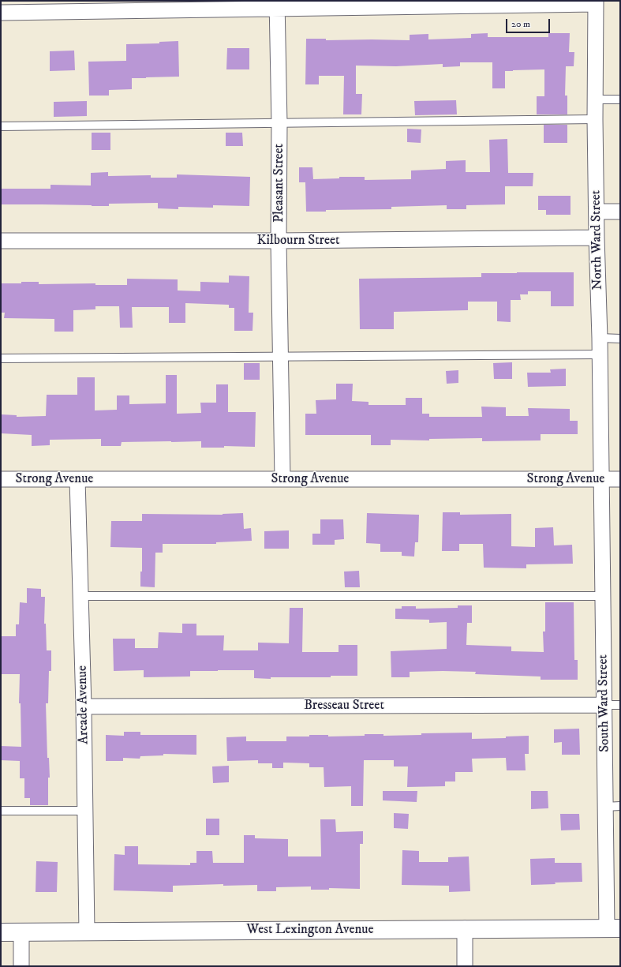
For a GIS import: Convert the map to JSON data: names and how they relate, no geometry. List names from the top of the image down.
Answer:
{
  "streets": {
    "main road": ["West Lexington Avenue"],
    "street": [
      "Pleasant Street",
      "North Ward Street",
      "Kilbourn Street",
      "Strong Avenue",
      "South Ward Street",
      "Arcade Avenue",
      "Bresseau Street"
    ]
  },
  "crossings": [
    ["Pleasant Street", "Kilbourn Street"],
    ["Pleasant Street", "Strong Avenue"],
    ["North Ward Street", "Kilbourn Street"],
    ["North Ward Street", "Strong Avenue"],
    ["North Ward Street", "South Ward Street"],
    ["Strong Avenue", "South Ward Street"],
    ["Strong Avenue", "Arcade Avenue"],
    ["South Ward Street", "Bresseau Street"],
    ["South Ward Street", "West Lexington Avenue"],
    ["Arcade Avenue", "Bresseau Street"],
    ["Arcade Avenue", "West Lexington Avenue"]
  ],
  "scale_bar": "20 m"
}
